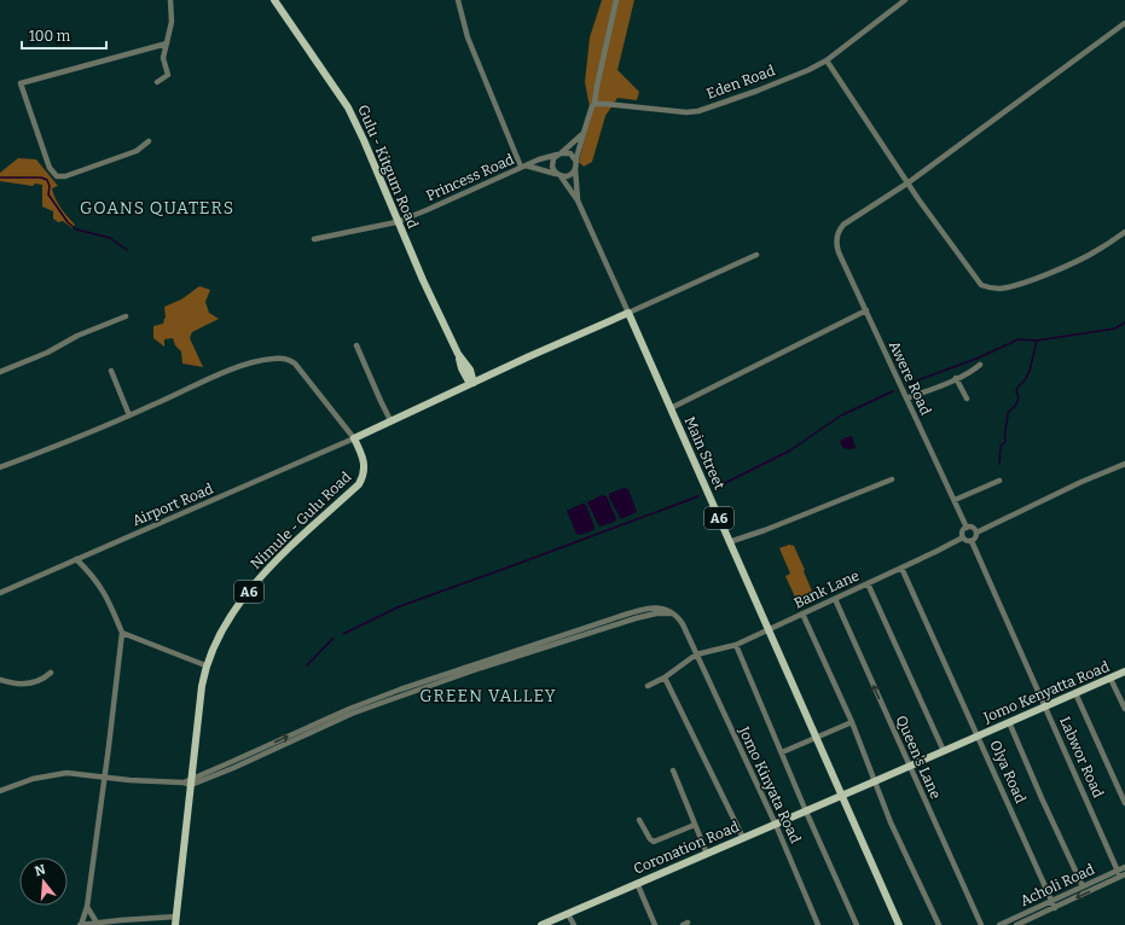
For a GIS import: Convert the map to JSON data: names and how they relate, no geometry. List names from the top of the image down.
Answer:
{
  "streets": {
    "main road": [
      "Gulu - Kitgum Road",
      "Main Street",
      "A6",
      "Nimule - Gulu Road",
      "Jomo Kenyatta Road",
      "Coronation Road"
    ],
    "street": [
      "Eden Road",
      "Princess Road",
      "Awere Road",
      "Airport Road",
      "Bank Lane",
      "Queen's Lane",
      "Labwor Road",
      "Olya Road",
      "Jomo Kinyata Road",
      "Acholi Road"
    ]
  },
  "crossings": [
    ["Gulu - Kitgum Road", "Princess Road"],
    ["Awere Road", "Bank Lane"],
    ["Awere Road", "Labwor Road"],
    ["Main Street", "A6"],
    ["Main Street", "Bank Lane"],
    ["Main Street", "Coronation Road"],
    ["Airport Road", "Nimule - Gulu Road"],
    ["A6", "Coronation Road"],
    ["Nimule - Gulu Road", "Jomo Kinyata Road"],
    ["Bank Lane", "Queen's Lane"],
    ["Bank Lane", "Labwor Road"],
    ["Bank Lane", "Olya Road"],
    ["Bank Lane", "Jomo Kinyata Road"],
    ["Jomo Kenyatta Road", "Queen's Lane"],
    ["Jomo Kenyatta Road", "Labwor Road"],
    ["Jomo Kenyatta Road", "Olya Road"],
    ["Jomo Kenyatta Road", "Coronation Road"],
    ["Queen's Lane", "Coronation Road"],
    ["Labwor Road", "Acholi Road"],
    ["Olya Road", "Acholi Road"],
    ["Jomo Kinyata Road", "Coronation Road"]
  ],
  "districts": ["GOANS QUATERS", "GREEN VALLEY"],
  "scale_bar": "100 m",
  "north": "top"
}
